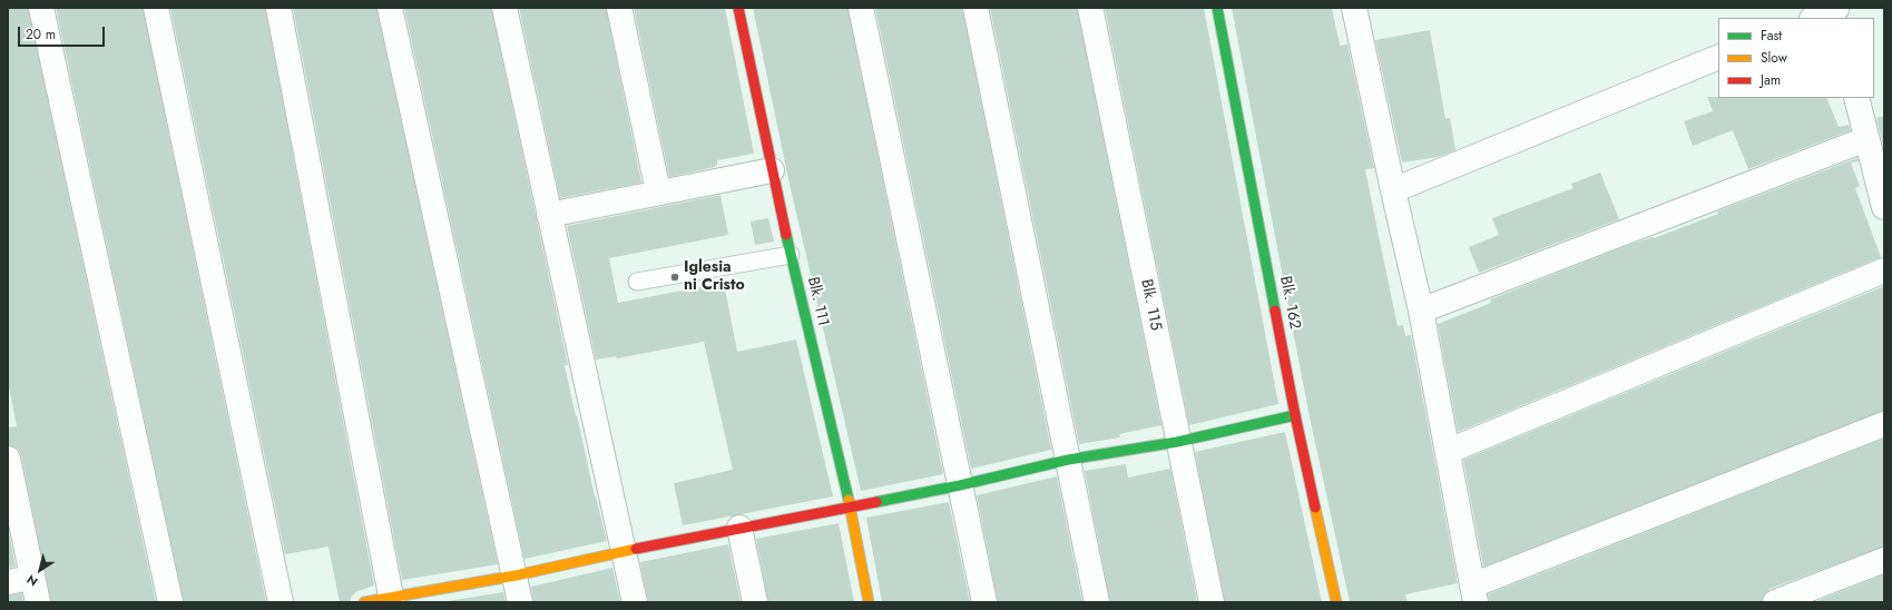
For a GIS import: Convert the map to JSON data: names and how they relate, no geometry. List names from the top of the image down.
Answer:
{
  "streets": {
    "street": ["Blk. 111", "Blk. 162", "Blk. 115"]
  },
  "places": ["Iglesia ni Cristo"],
  "legend": ["Fast", "Slow", "Jam"],
  "scale_bar": "20 m",
  "north": "bottom left"
}
